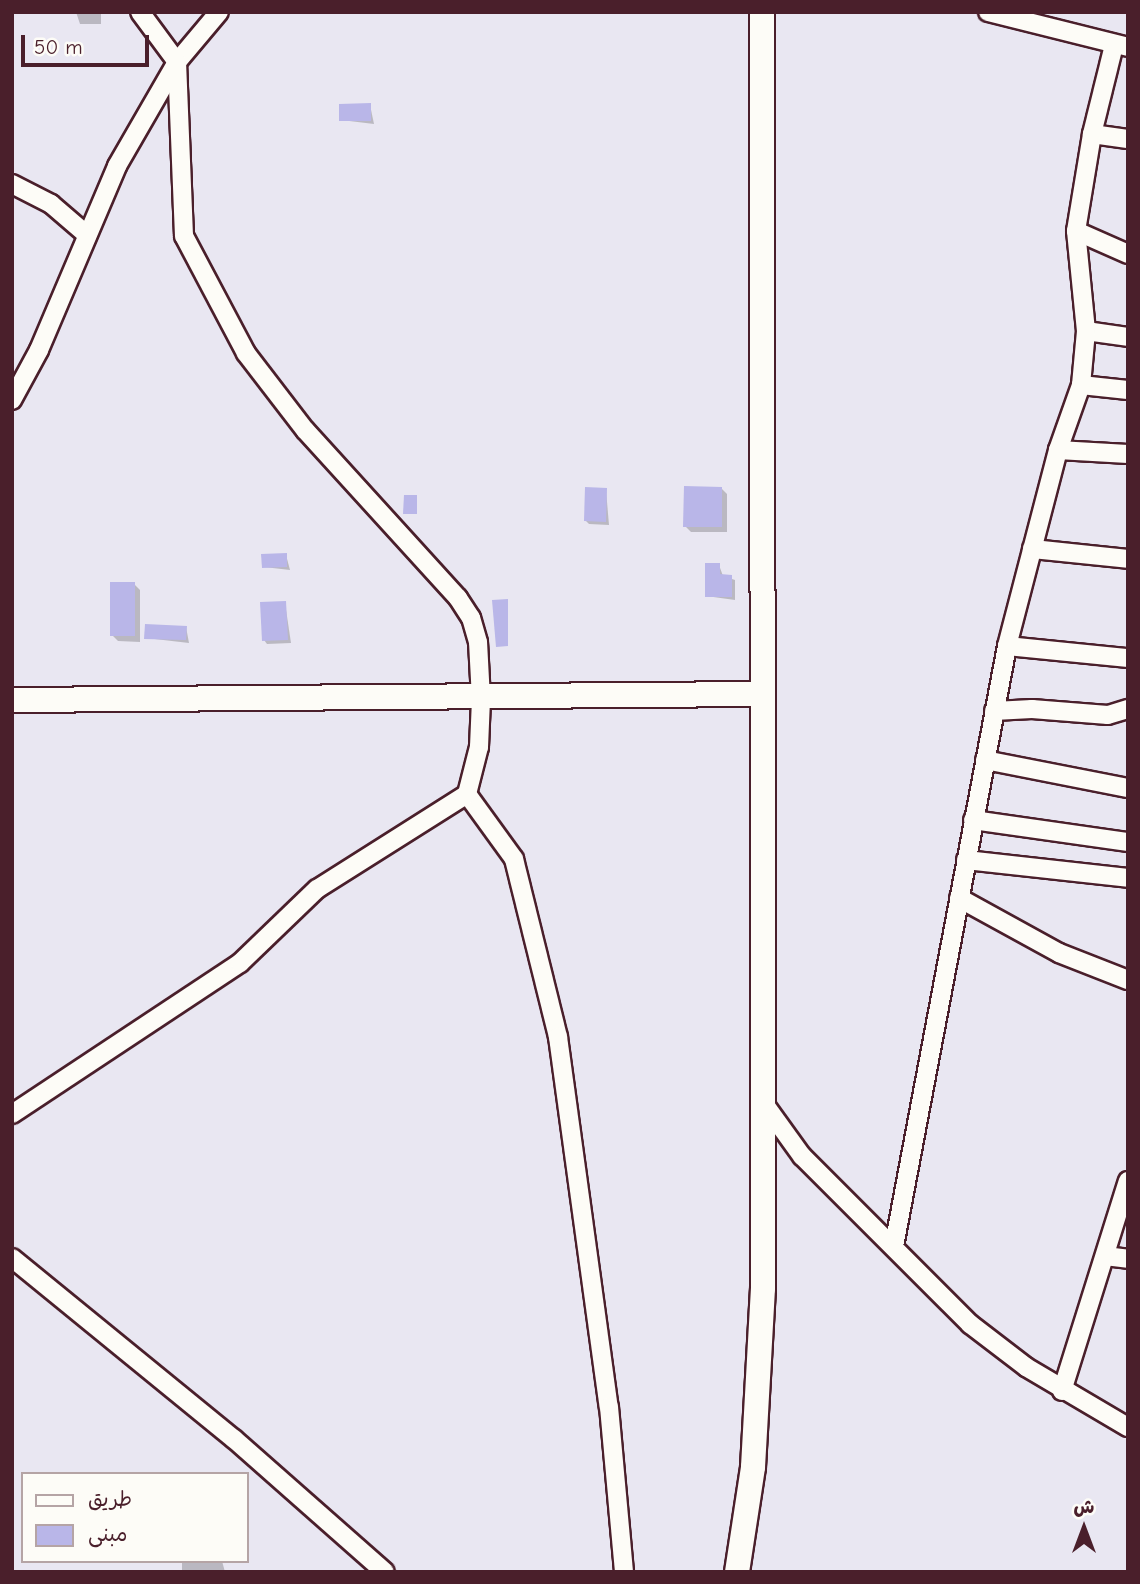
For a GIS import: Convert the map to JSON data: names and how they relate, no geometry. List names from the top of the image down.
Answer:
{
  "legend": ["طريق", "مبنى"],
  "scale_bar": "50 m",
  "north": "top"
}
